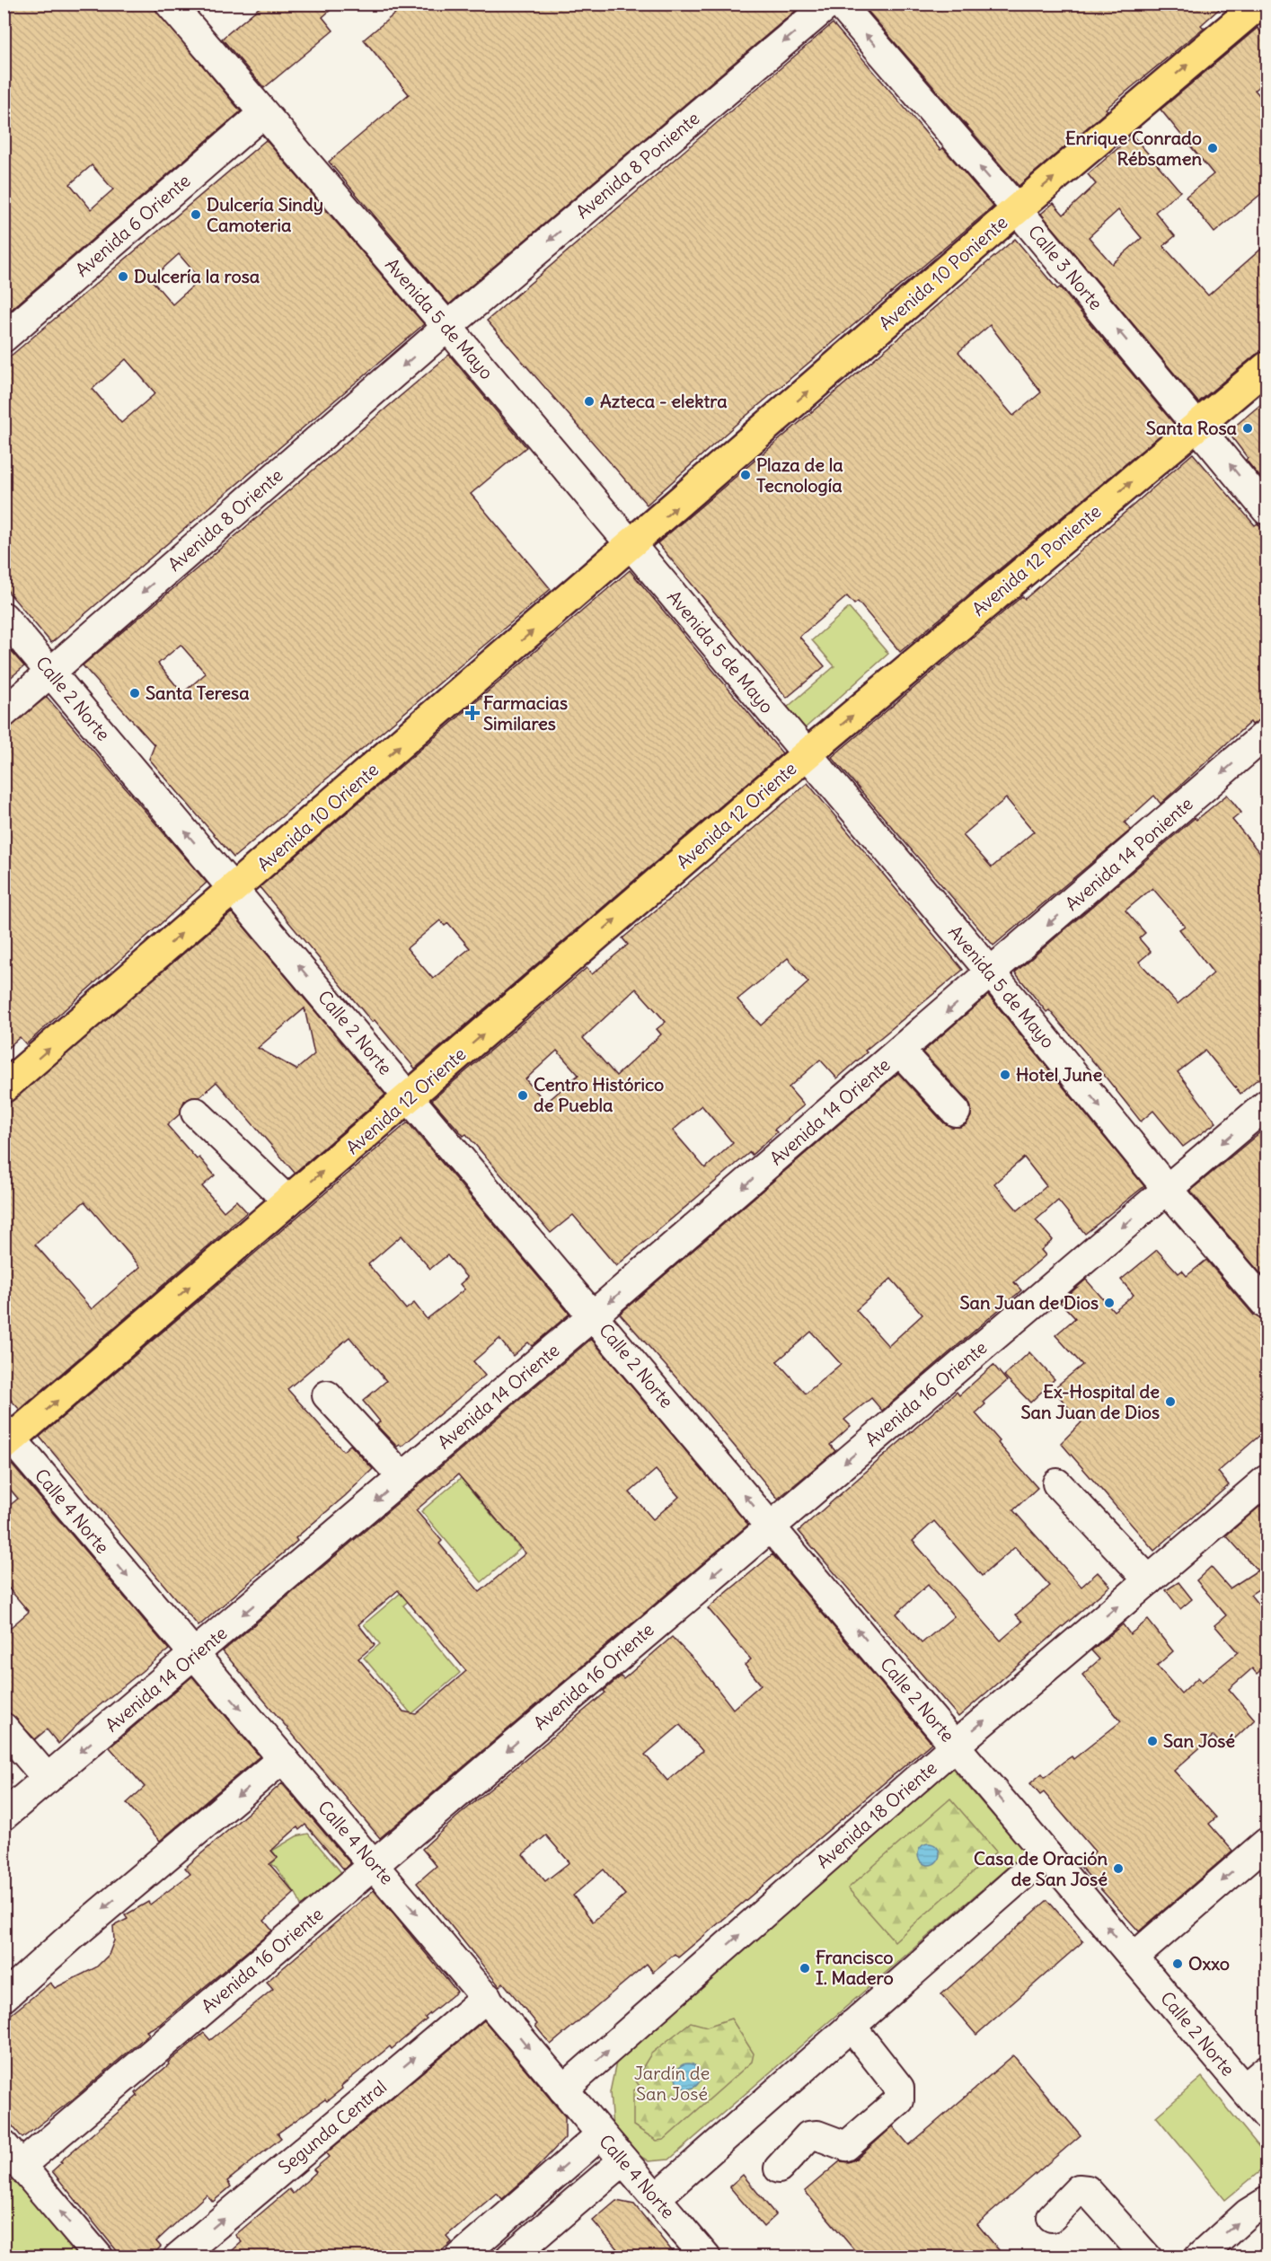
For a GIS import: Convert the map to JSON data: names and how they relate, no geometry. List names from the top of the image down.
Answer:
{
  "streets": {
    "main road": [
      "Avenida 10 Poniente",
      "Avenida 12 Poniente",
      "Avenida 12 Oriente",
      "Avenida 10 Oriente"
    ],
    "street": [
      "Avenida 8 Poniente",
      "Avenida 6 Oriente",
      "Calle 3 Norte",
      "Avenida 5 de Mayo",
      "Avenida 8 Oriente",
      "Calle 2 Norte",
      "Avenida 14 Poniente",
      "Avenida 14 Oriente",
      "Avenida 16 Oriente",
      "Calle 4 Norte",
      "Avenida 18 Oriente",
      "Segunda Central"
    ]
  },
  "crossings": [
    ["Avenida 8 Poniente", "Avenida 5 de Mayo"],
    ["Avenida 8 Poniente", "Avenida 8 Oriente"],
    ["Avenida 6 Oriente", "Avenida 5 de Mayo"],
    ["Calle 3 Norte", "Avenida 10 Poniente"],
    ["Calle 3 Norte", "Avenida 12 Poniente"],
    ["Avenida 10 Poniente", "Avenida 5 de Mayo"],
    ["Avenida 10 Poniente", "Avenida 10 Oriente"],
    ["Avenida 5 de Mayo", "Avenida 8 Oriente"],
    ["Avenida 5 de Mayo", "Avenida 12 Poniente"],
    ["Avenida 5 de Mayo", "Avenida 12 Oriente"],
    ["Avenida 5 de Mayo", "Avenida 10 Oriente"],
    ["Avenida 5 de Mayo", "Avenida 14 Poniente"],
    ["Avenida 5 de Mayo", "Avenida 14 Oriente"],
    ["Avenida 5 de Mayo", "Avenida 16 Oriente"],
    ["Avenida 8 Oriente", "Calle 2 Norte"],
    ["Avenida 12 Poniente", "Avenida 12 Oriente"],
    ["Calle 2 Norte", "Avenida 12 Oriente"],
    ["Calle 2 Norte", "Avenida 10 Oriente"],
    ["Calle 2 Norte", "Avenida 14 Oriente"],
    ["Calle 2 Norte", "Avenida 16 Oriente"],
    ["Calle 2 Norte", "Avenida 18 Oriente"],
    ["Avenida 12 Oriente", "Calle 4 Norte"],
    ["Avenida 14 Poniente", "Avenida 14 Oriente"],
    ["Avenida 14 Oriente", "Calle 4 Norte"],
    ["Avenida 16 Oriente", "Calle 4 Norte"],
    ["Calle 4 Norte", "Avenida 18 Oriente"],
    ["Calle 4 Norte", "Segunda Central"]
  ],
  "one_way": [
    "Avenida 8 Poniente",
    "Calle 3 Norte",
    "Avenida 10 Poniente",
    "Avenida 8 Oriente",
    "Avenida 12 Poniente",
    "Calle 2 Norte",
    "Avenida 12 Oriente",
    "Avenida 10 Oriente",
    "Avenida 14 Poniente",
    "Avenida 14 Oriente",
    "Avenida 16 Oriente",
    "Calle 4 Norte"
  ],
  "parks": ["Jardín de San José"],
  "places": {
    "other": [
      "Enrique Conrado Rébsamen",
      "Dulcería Sindy Camoteria",
      "Dulcería la rosa",
      "Azteca - elektra",
      "Santa Rosa",
      "Plaza de la Tecnología",
      "Santa Teresa",
      "Hotel June",
      "Centro Histórico de Puebla",
      "San Juan de Dios",
      "Ex-Hospital de San Juan de Dios",
      "San José",
      "Casa de Oración de San José",
      "Oxxo",
      "Francisco I. Madero"
    ],
    "health": ["Farmacias Similares"]
  }
}
